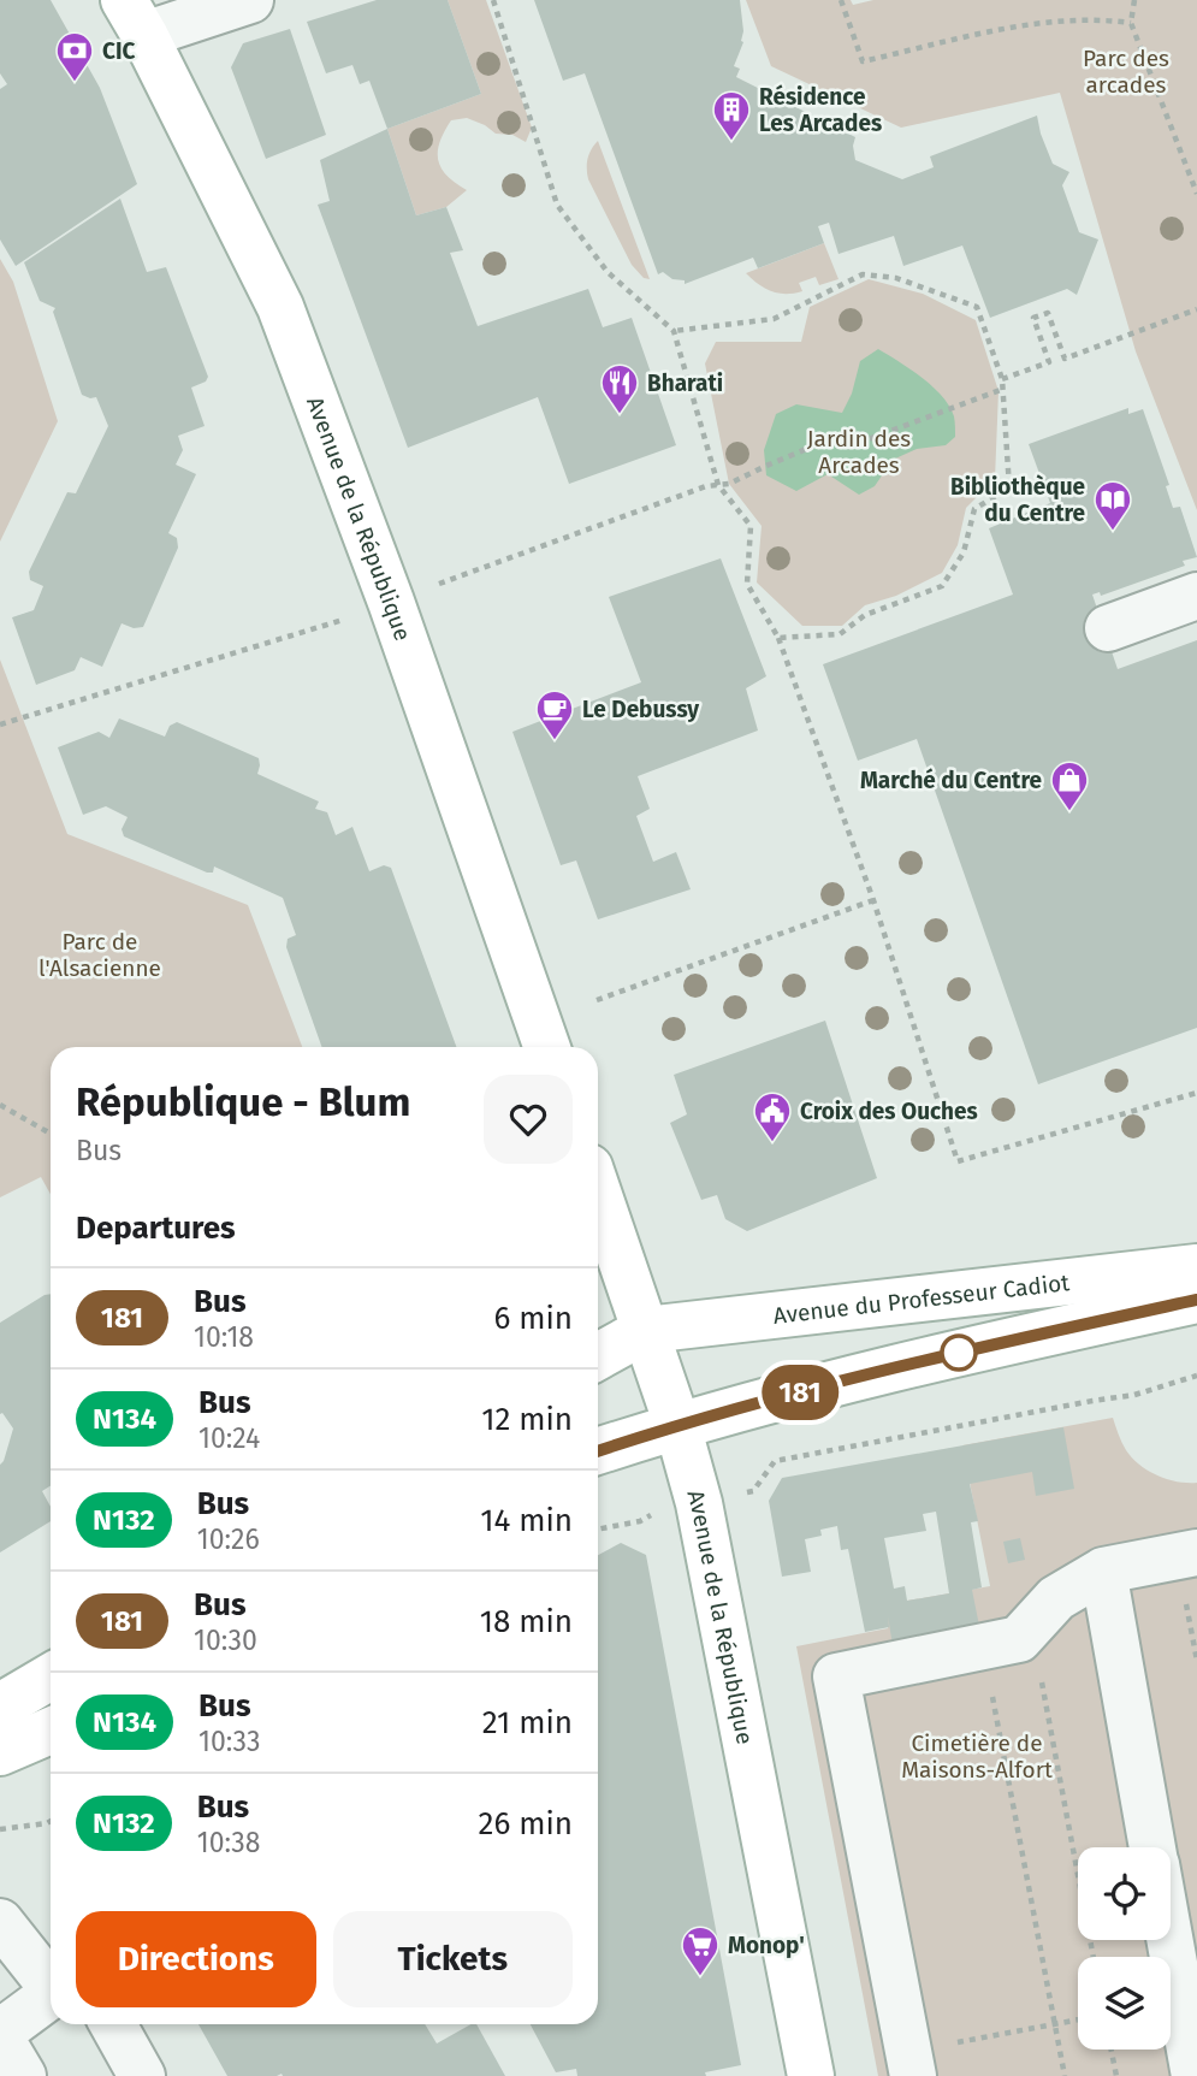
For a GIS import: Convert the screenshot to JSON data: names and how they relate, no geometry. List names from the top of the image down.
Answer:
{
  "streets": {
    "main road": ["Avenue de la République", "Avenue du Professeur Cadiot"]
  },
  "crossings": [
    ["Avenue de la République", "Avenue du Professeur Cadiot"]
  ],
  "parks": [
    "Parc des arcades",
    "Jardin des Arcades",
    "Parc de l'Alsacienne",
    "Cimetière de Maisons-Alfort"
  ],
  "places": {
    "bank": ["CIC"],
    "building": ["Résidence Les Arcades"],
    "restaurant": ["Bharati"],
    "library": ["Bibliothèque du Centre"],
    "cafe": ["Le Debussy"],
    "shop": ["Marché du Centre"],
    "public building": ["Croix des Ouches"],
    "supermarket": ["Monop'"]
  },
  "lines": ["bus line 181"],
  "page": {
    "on_map": "181",
    "heading": [
      ["République - Blum", "Bus"],
      "Departures"
    ],
    "list": [
      {
        "mark": "181",
        "name": "Bus",
        "note": "10:18",
        "value": "6 min"
      },
      {
        "mark": "N134",
        "name": "Bus",
        "note": "10:24",
        "value": "12 min"
      },
      {
        "mark": "N132",
        "name": "Bus",
        "note": "10:26",
        "value": "14 min"
      },
      {
        "mark": "181",
        "name": "Bus",
        "note": "10:30",
        "value": "18 min"
      },
      {
        "mark": "N134",
        "name": "Bus",
        "note": "10:33",
        "value": "21 min"
      },
      {
        "mark": "N132",
        "name": "Bus",
        "note": "10:38",
        "value": "26 min"
      }
    ],
    "buttons": ["Directions", "Tickets"]
  }
}
